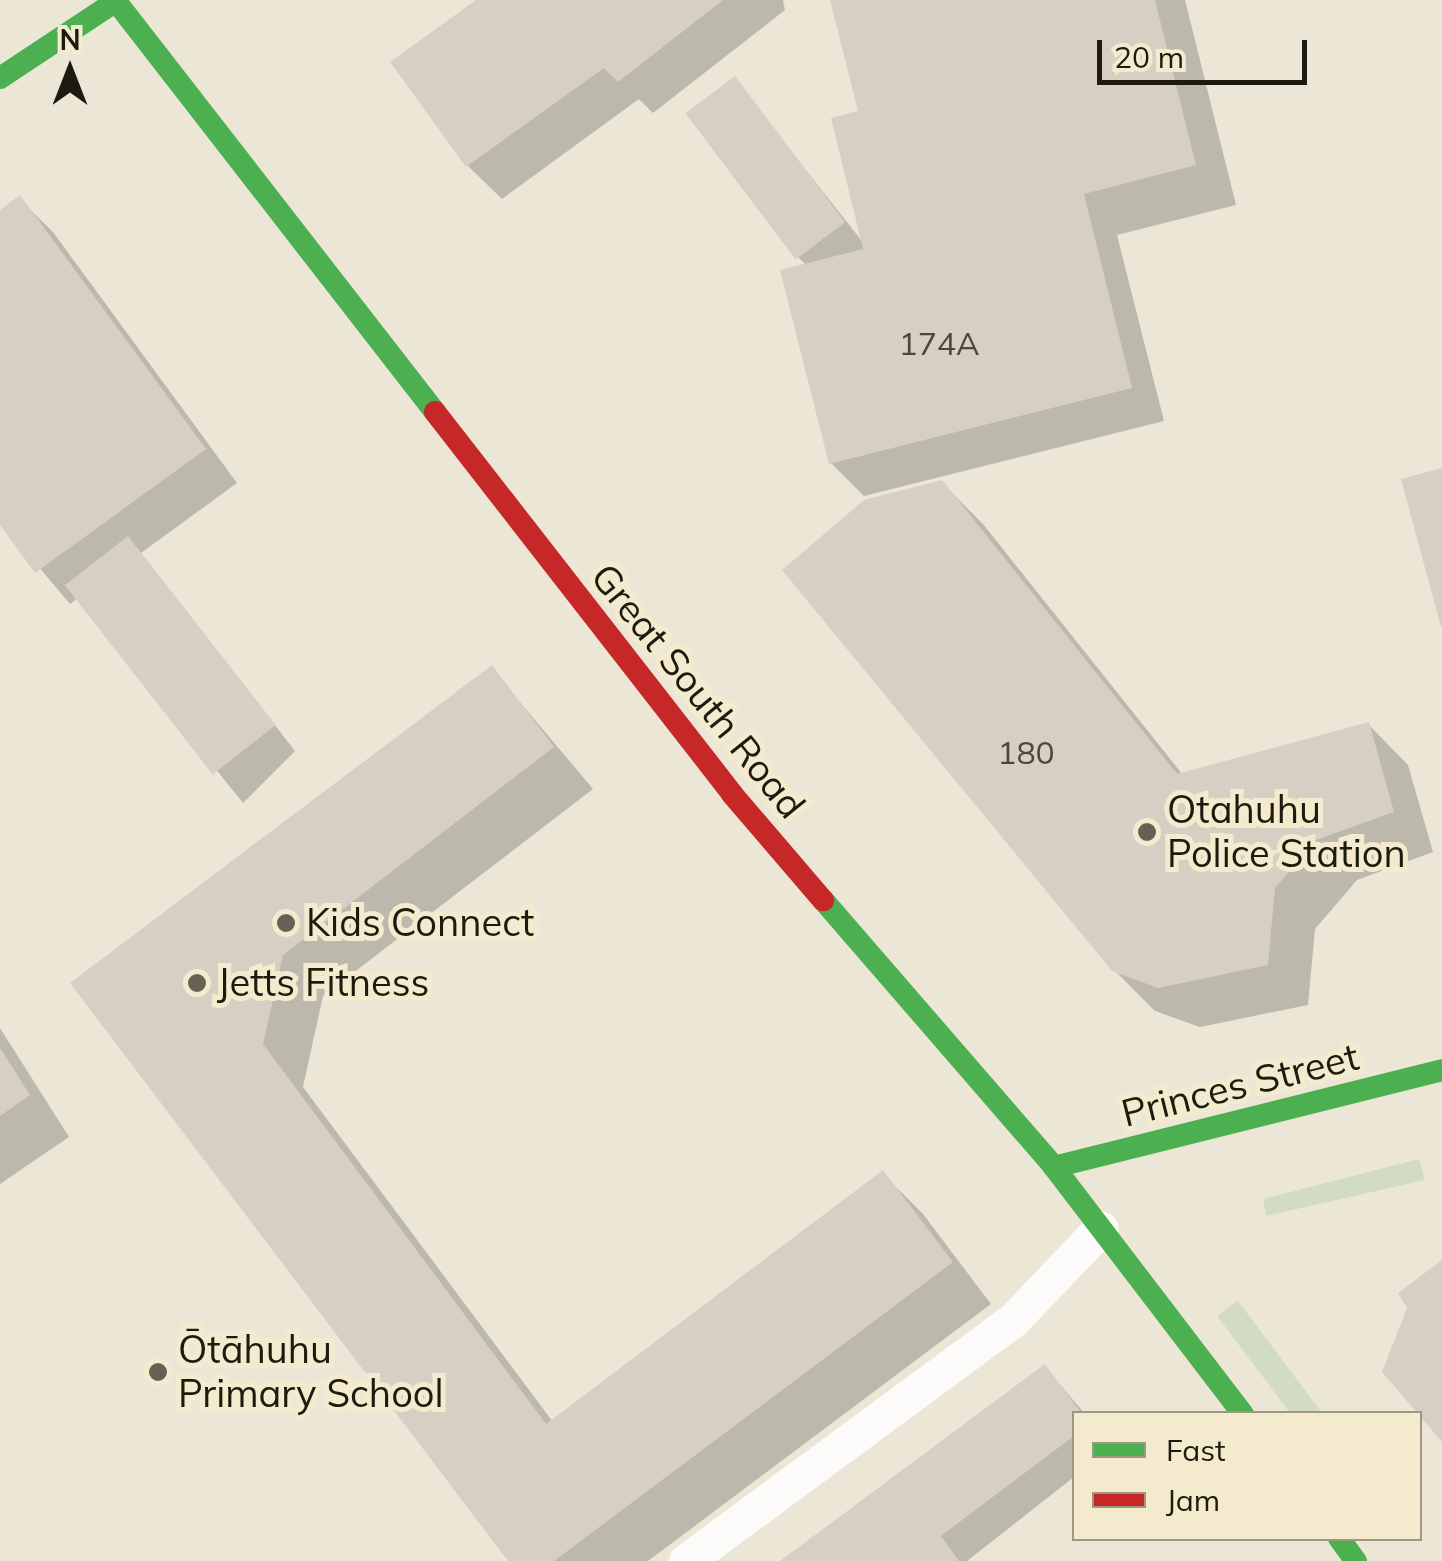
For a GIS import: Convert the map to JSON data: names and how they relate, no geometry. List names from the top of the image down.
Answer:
{
  "streets": {
    "main road": ["Great South Road", "Princes Street"]
  },
  "crossings": [
    ["Great South Road", "Princes Street"]
  ],
  "places": [
    "Otahuhu Police Station",
    "Kids Connect",
    "Jetts Fitness",
    "Ōtāhuhu Primary School"
  ],
  "house_numbers": ["174A", "180"],
  "legend": ["Fast", "Jam"],
  "scale_bar": "20 m",
  "north": "top"
}
